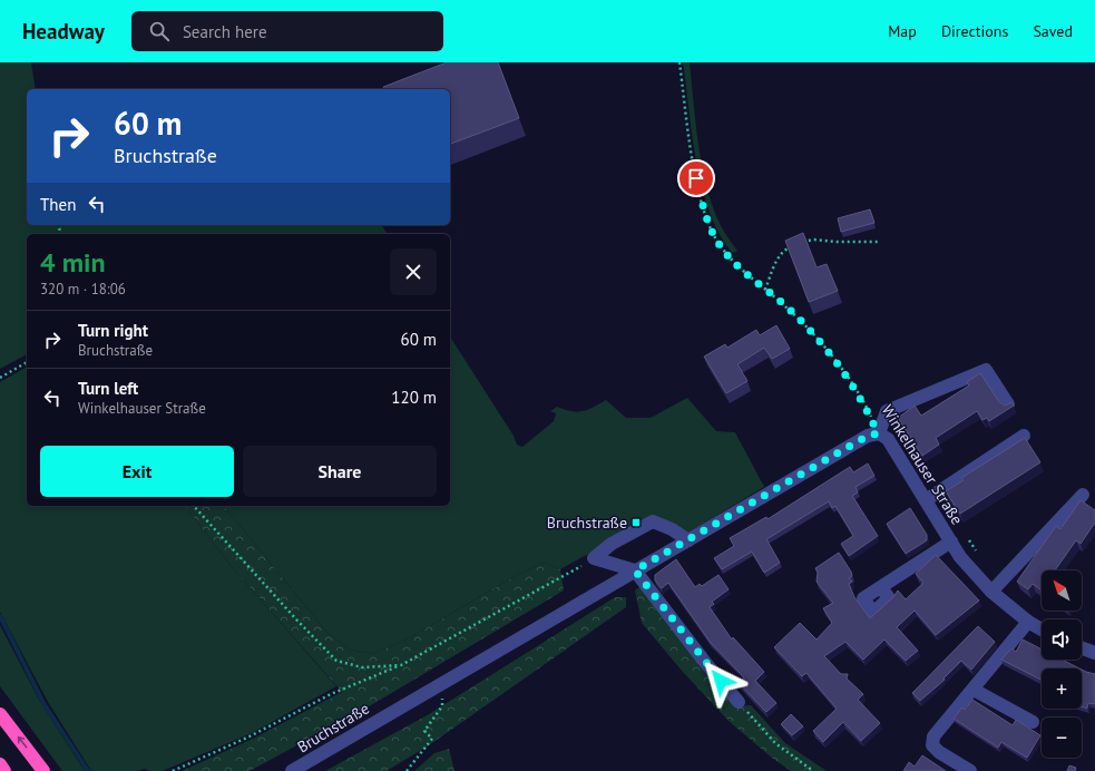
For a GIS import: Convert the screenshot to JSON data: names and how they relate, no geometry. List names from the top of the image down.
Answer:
{
  "streets": {
    "street": ["Winkelhauser Straße", "Bruchstraße"]
  },
  "crossings": [
    ["Winkelhauser Straße", "Bruchstraße"]
  ],
  "places": {
    "transit": ["Bruchstraße"]
  },
  "north": "top left",
  "page": {
    "header": "Headway",
    "search": "Search here",
    "nav": ["Map", "Directions", "Saved"],
    "turn": ["60 m", "Bruchstraße"],
    "then": "Then",
    "heading": ["4 min", "320 m · 18:06"],
    "list": [
      {
        "name": "Turn right",
        "note": "Bruchstraße",
        "value": "60 m"
      },
      {
        "name": "Turn left",
        "note": "Winkelhauser Straße",
        "value": "120 m"
      }
    ],
    "buttons": ["Exit", "Share"],
    "map_buttons": ["+", "−"]
  }
}
